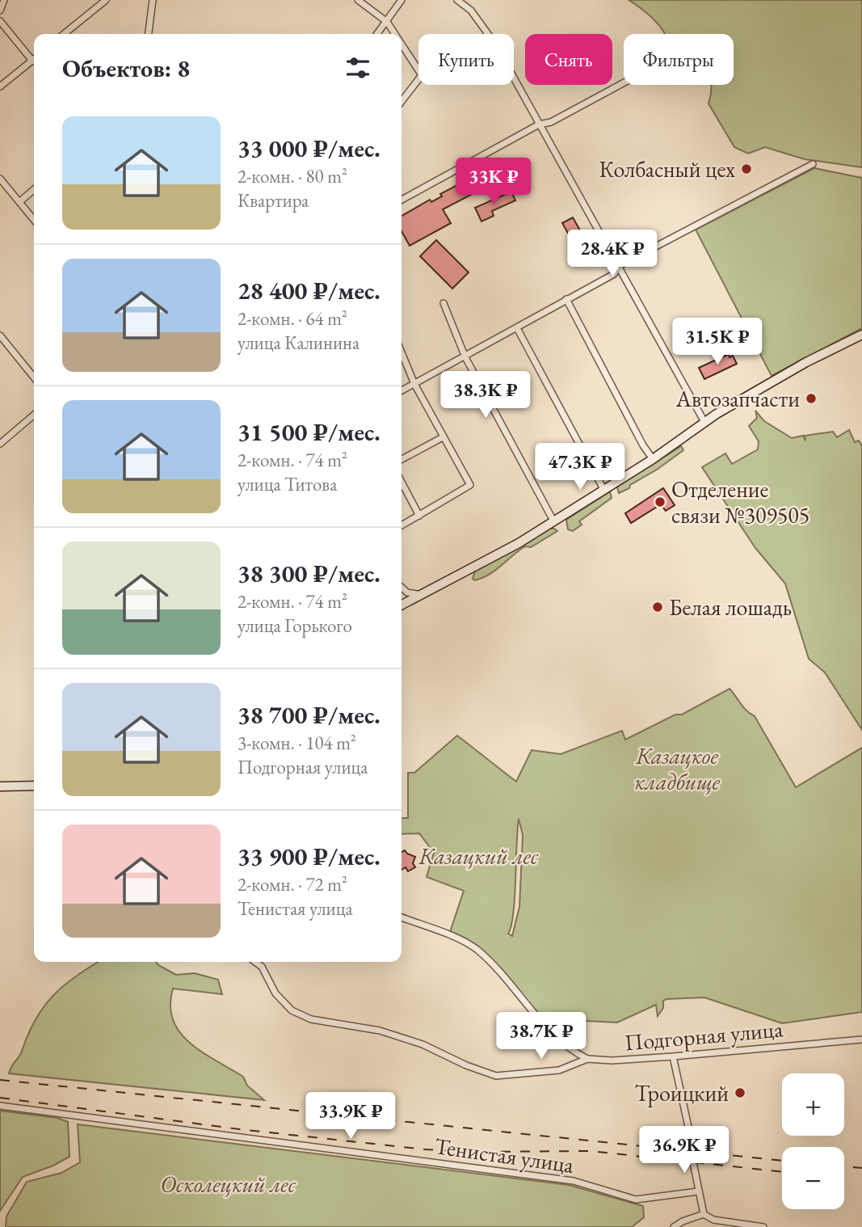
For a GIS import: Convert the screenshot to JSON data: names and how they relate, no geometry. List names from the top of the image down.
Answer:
{
  "streets": {
    "street": ["Подгорная улица", "Тенистая улица"]
  },
  "parks": ["Казацкое кладбище", "Казацкий лес", "Осколецкий лес"],
  "places": [
    "Колбасный цех",
    "Автозапчасти",
    "Отделение связи №309505",
    "Белая лошадь",
    "Троицкий"
  ],
  "page": {
    "chip": ["Купить", "Снять", "Фильтры"],
    "heading": "Объектов: 8",
    "list": [
      {
        "name": "33 000 ₽/мес.",
        "note": "2-комн. · 80 m² · Квартира"
      },
      {
        "name": "28 400 ₽/мес.",
        "note": "2-комн. · 64 m² · улица Калинина"
      },
      {
        "name": "31 500 ₽/мес.",
        "note": "2-комн. · 74 m² · улица Титова"
      },
      {
        "name": "38 300 ₽/мес.",
        "note": "2-комн. · 74 m² · улица Горького"
      },
      {
        "name": "38 700 ₽/мес.",
        "note": "3-комн. · 104 m² · Подгорная улица"
      },
      {
        "name": "33 900 ₽/мес.",
        "note": "2-комн. · 72 m² · Тенистая улица"
      }
    ],
    "price": [
      "33K ₽",
      "28.4K ₽",
      "31.5K ₽",
      "38.3K ₽",
      "47.3K ₽",
      "38.7K ₽",
      "33.9K ₽",
      "36.9K ₽"
    ],
    "map_buttons": ["+", "−"]
  }
}
